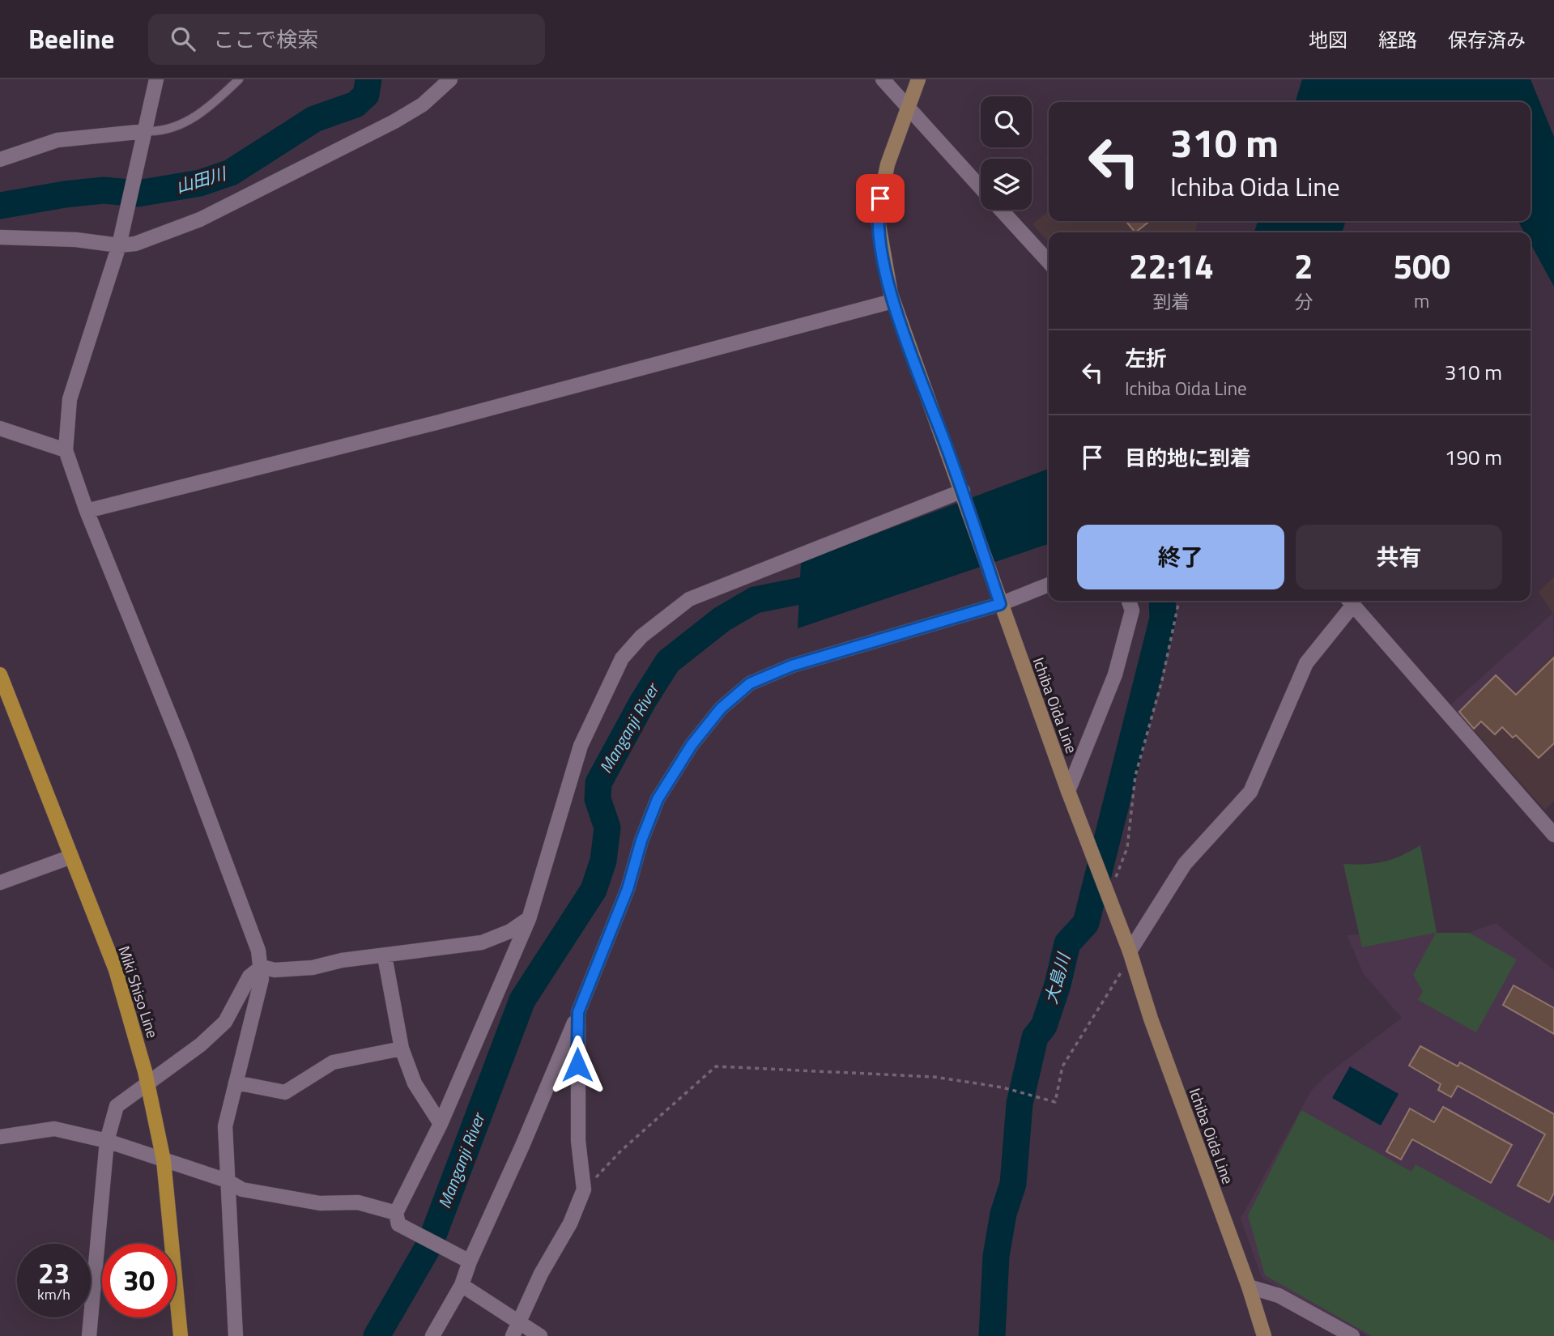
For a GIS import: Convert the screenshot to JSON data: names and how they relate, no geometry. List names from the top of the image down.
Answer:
{
  "streets": {
    "main road": ["Ichiba Oida Line", "Miki Shiso Line"]
  },
  "water": ["山田川", "Manganji River", "大島川"],
  "page": {
    "header": "Beeline",
    "search": "ここで検索",
    "nav": ["地図", "経路", "保存済み"],
    "turn": ["310 m", "Ichiba Oida Line"],
    "eta": [
      "22:14",
      "到着",
      "2",
      "分",
      "500",
      "m"
    ],
    "list": [
      {
        "name": "左折",
        "note": "Ichiba Oida Line",
        "value": "310 m"
      },
      {
        "name": "目的地に到着",
        "value": "190 m"
      }
    ],
    "buttons": ["終了", "共有"],
    "speed": "23 km/h",
    "limit": "30"
  }
}
